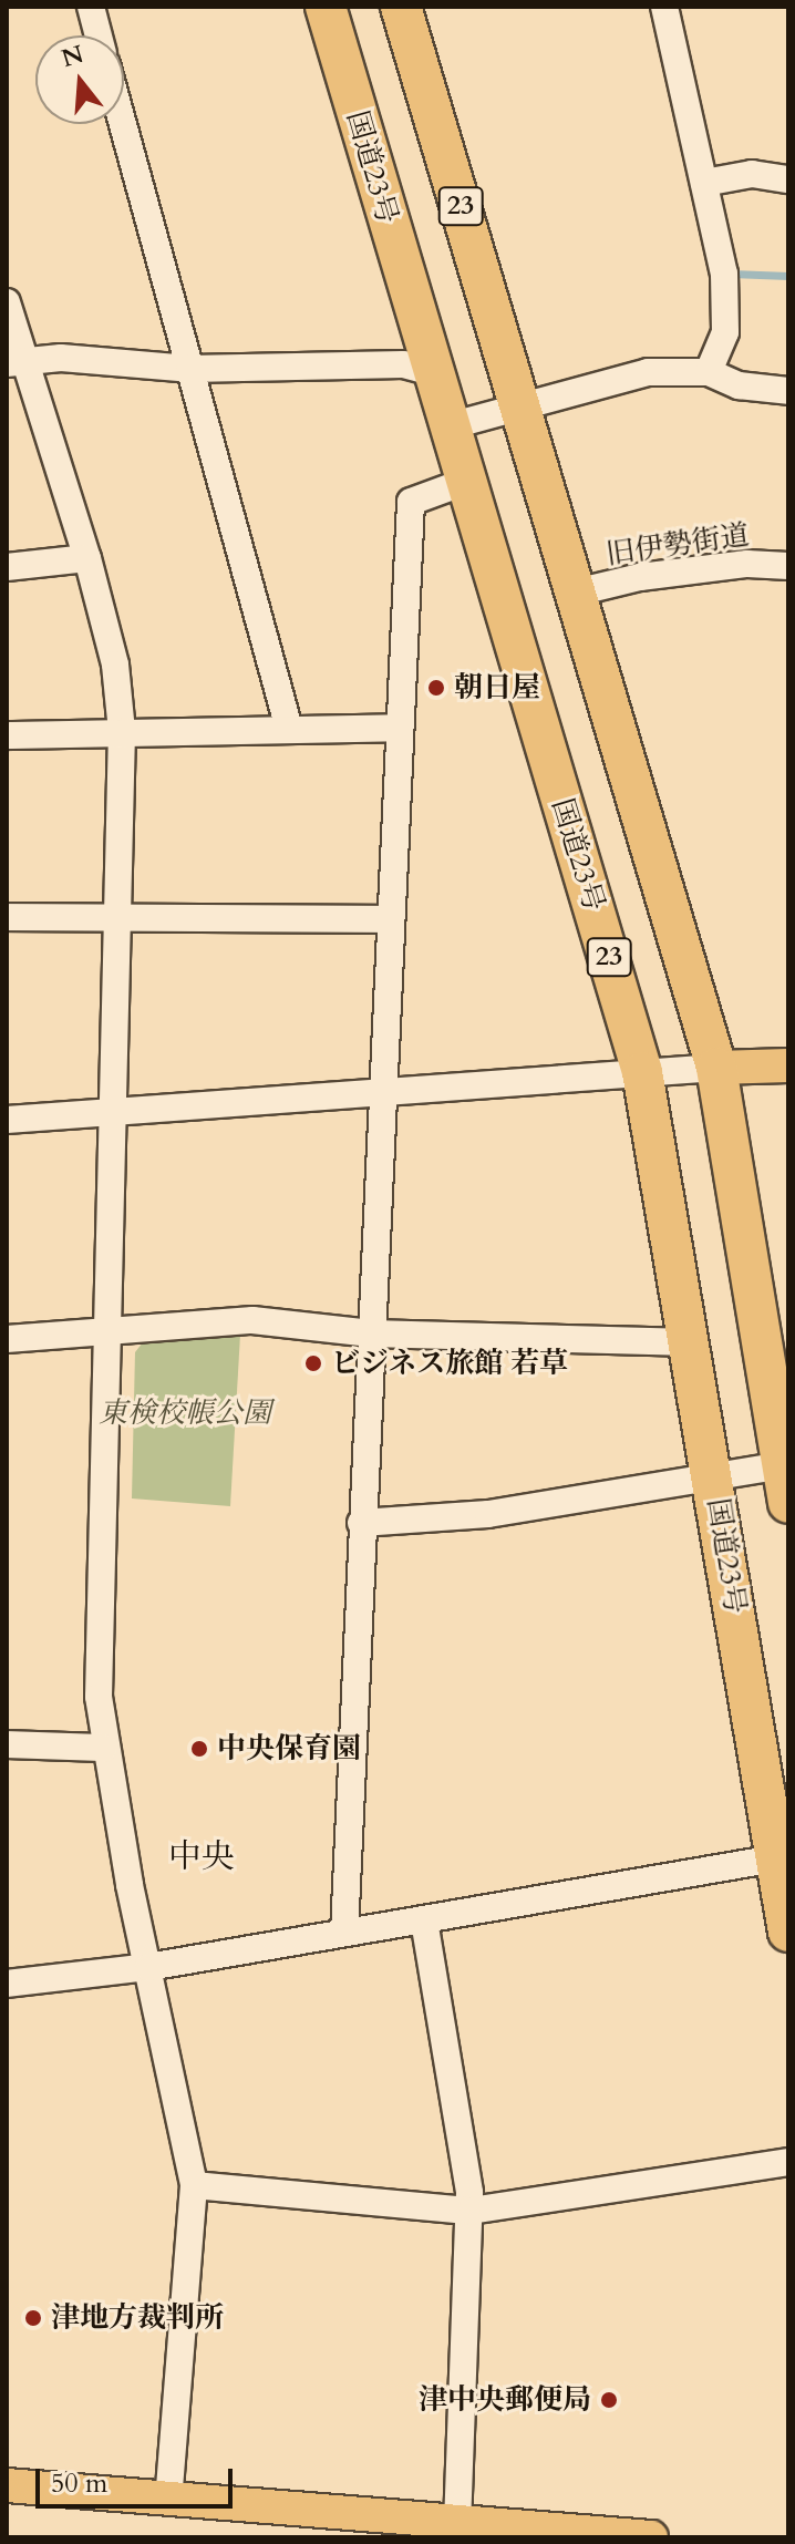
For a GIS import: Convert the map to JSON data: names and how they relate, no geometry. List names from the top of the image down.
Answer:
{
  "streets": {
    "highway": ["国道23号", "23"],
    "street": ["旧伊勢街道"]
  },
  "crossings": [
    ["23", "旧伊勢街道"]
  ],
  "districts": ["中央"],
  "parks": ["東検校帳公園"],
  "places": [
    "朝日屋",
    "ビジネス旅館 若草",
    "中央保育園",
    "津地方裁判所",
    "津中央郵便局"
  ],
  "scale_bar": "50 m",
  "north": "top"
}
